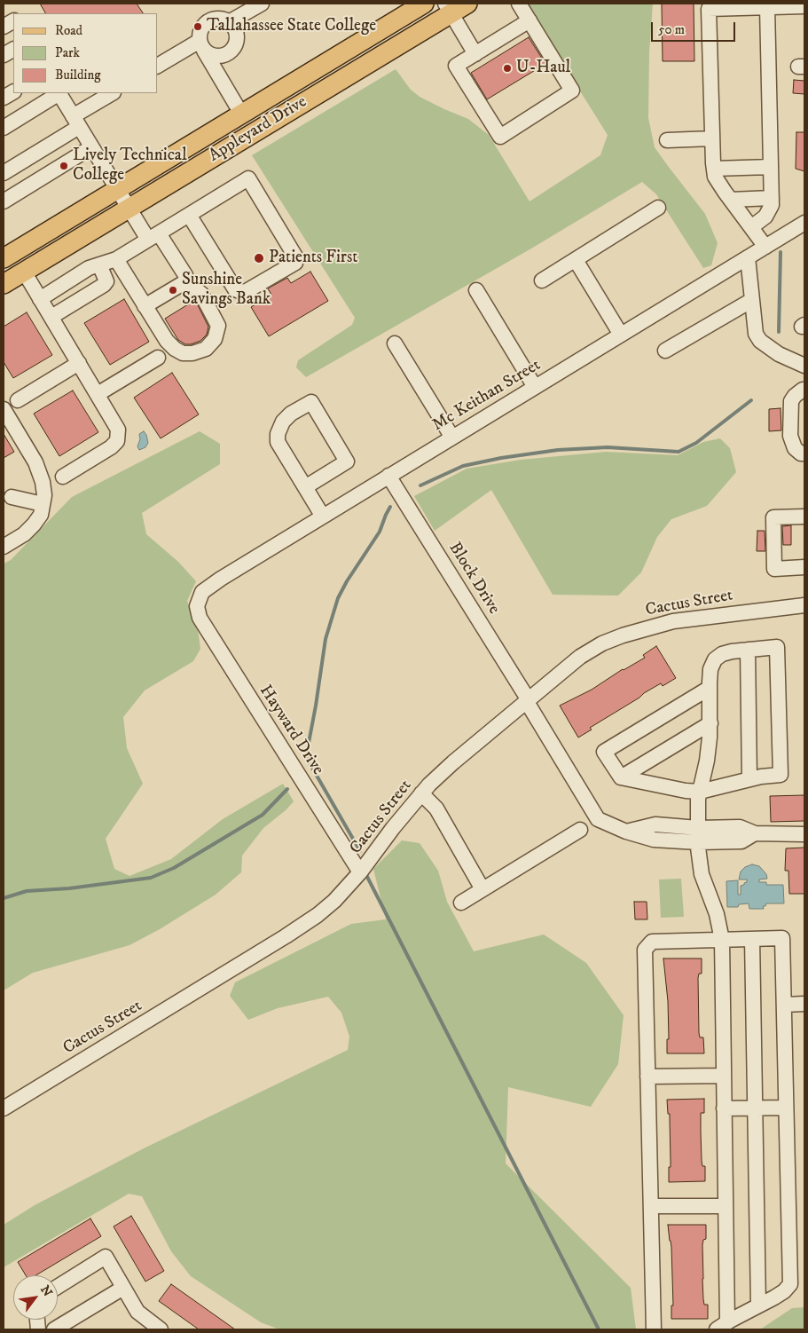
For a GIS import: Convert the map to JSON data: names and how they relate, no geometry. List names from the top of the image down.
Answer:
{
  "streets": {
    "main road": ["Appleyard Drive"],
    "street": [
      "Mc Keithan Street",
      "Block Drive",
      "Cactus Street",
      "Hayward Drive"
    ]
  },
  "crossings": [
    ["Mc Keithan Street", "Block Drive"],
    ["Mc Keithan Street", "Hayward Drive"],
    ["Block Drive", "Cactus Street"],
    ["Cactus Street", "Hayward Drive"]
  ],
  "places": [
    "Tallahassee State College",
    "U-Haul",
    "Lively Technical College",
    "Patients First",
    "Sunshine Savings Bank"
  ],
  "legend": ["Road", "Park", "Building"],
  "scale_bar": "50 m",
  "north": "top right"
}
